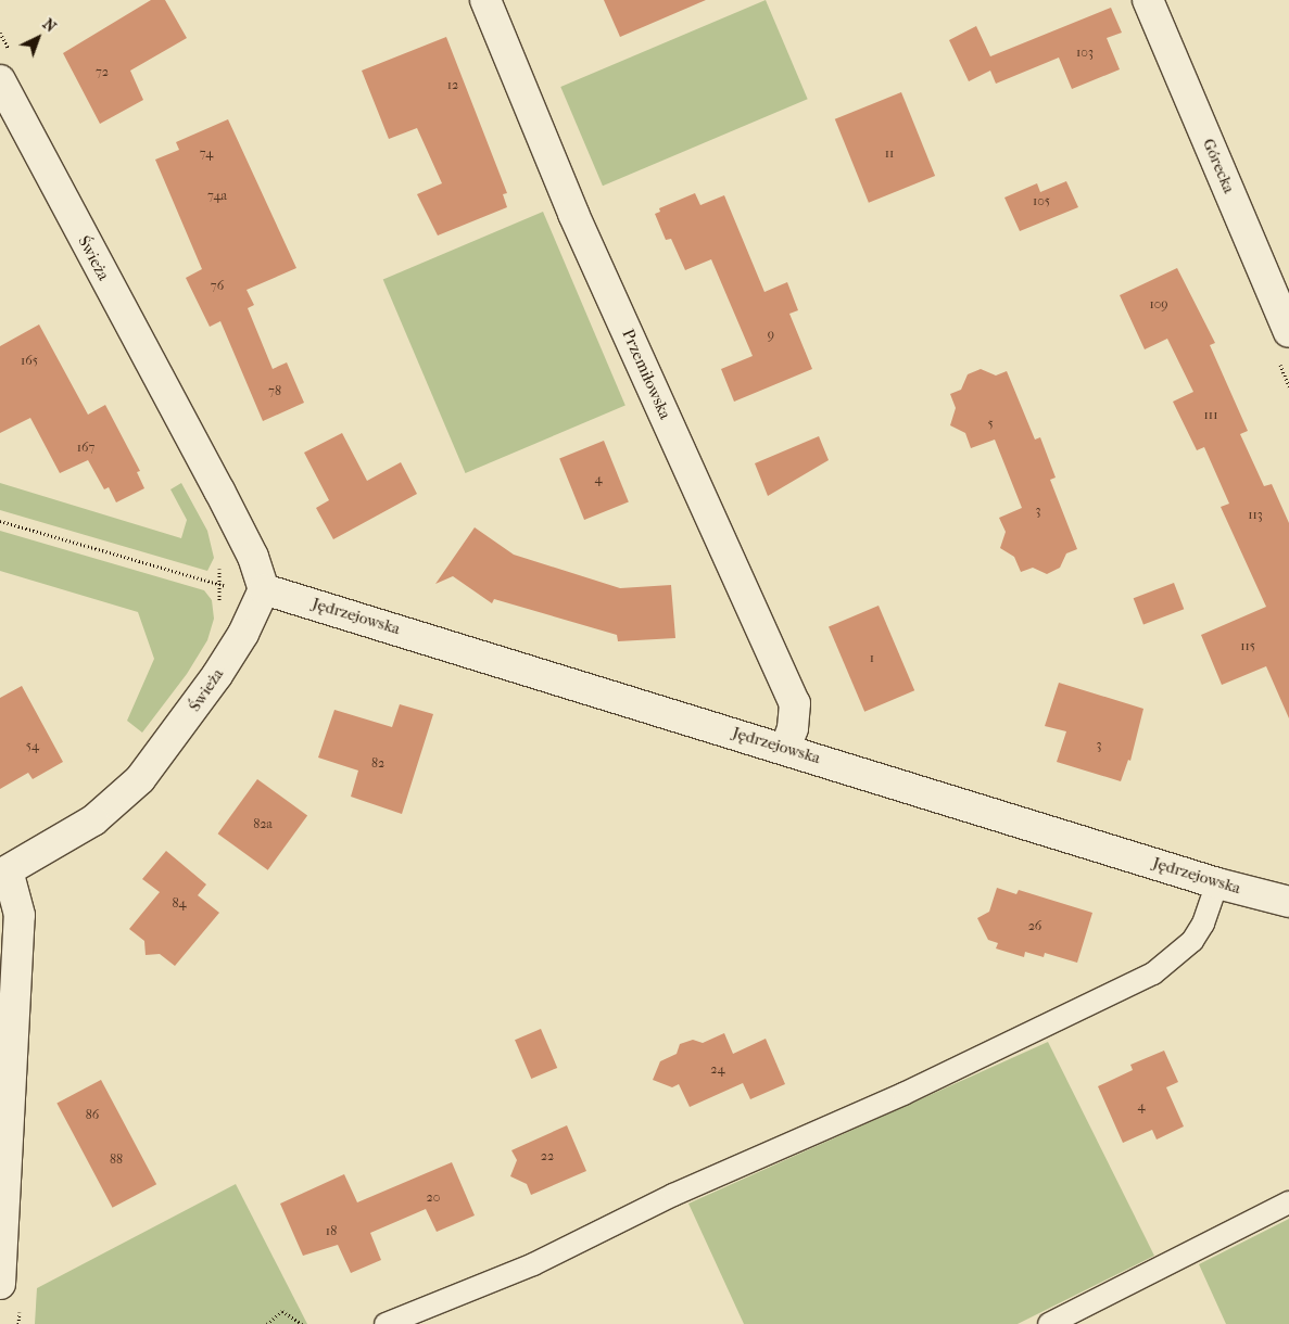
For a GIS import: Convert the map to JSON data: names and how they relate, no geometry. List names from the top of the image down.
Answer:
{
  "streets": {
    "street": [
      "Górecka",
      "Świeża",
      "Przemiłowska",
      "Jędrzejowska"
    ]
  },
  "crossings": [
    ["Świeża", "Jędrzejowska"],
    ["Przemiłowska", "Jędrzejowska"]
  ],
  "house_numbers": [
    "103",
    "72",
    "12",
    "74",
    "11",
    "74a",
    "105",
    "76",
    "109",
    "9",
    "165",
    "78",
    "111",
    "5",
    "167",
    "4",
    "3",
    "113",
    "115",
    "1",
    "3",
    "54",
    "82",
    "82a",
    "84",
    "26",
    "24",
    "4",
    "86",
    "22",
    "88",
    "20",
    "18"
  ],
  "north": "top right"
}
